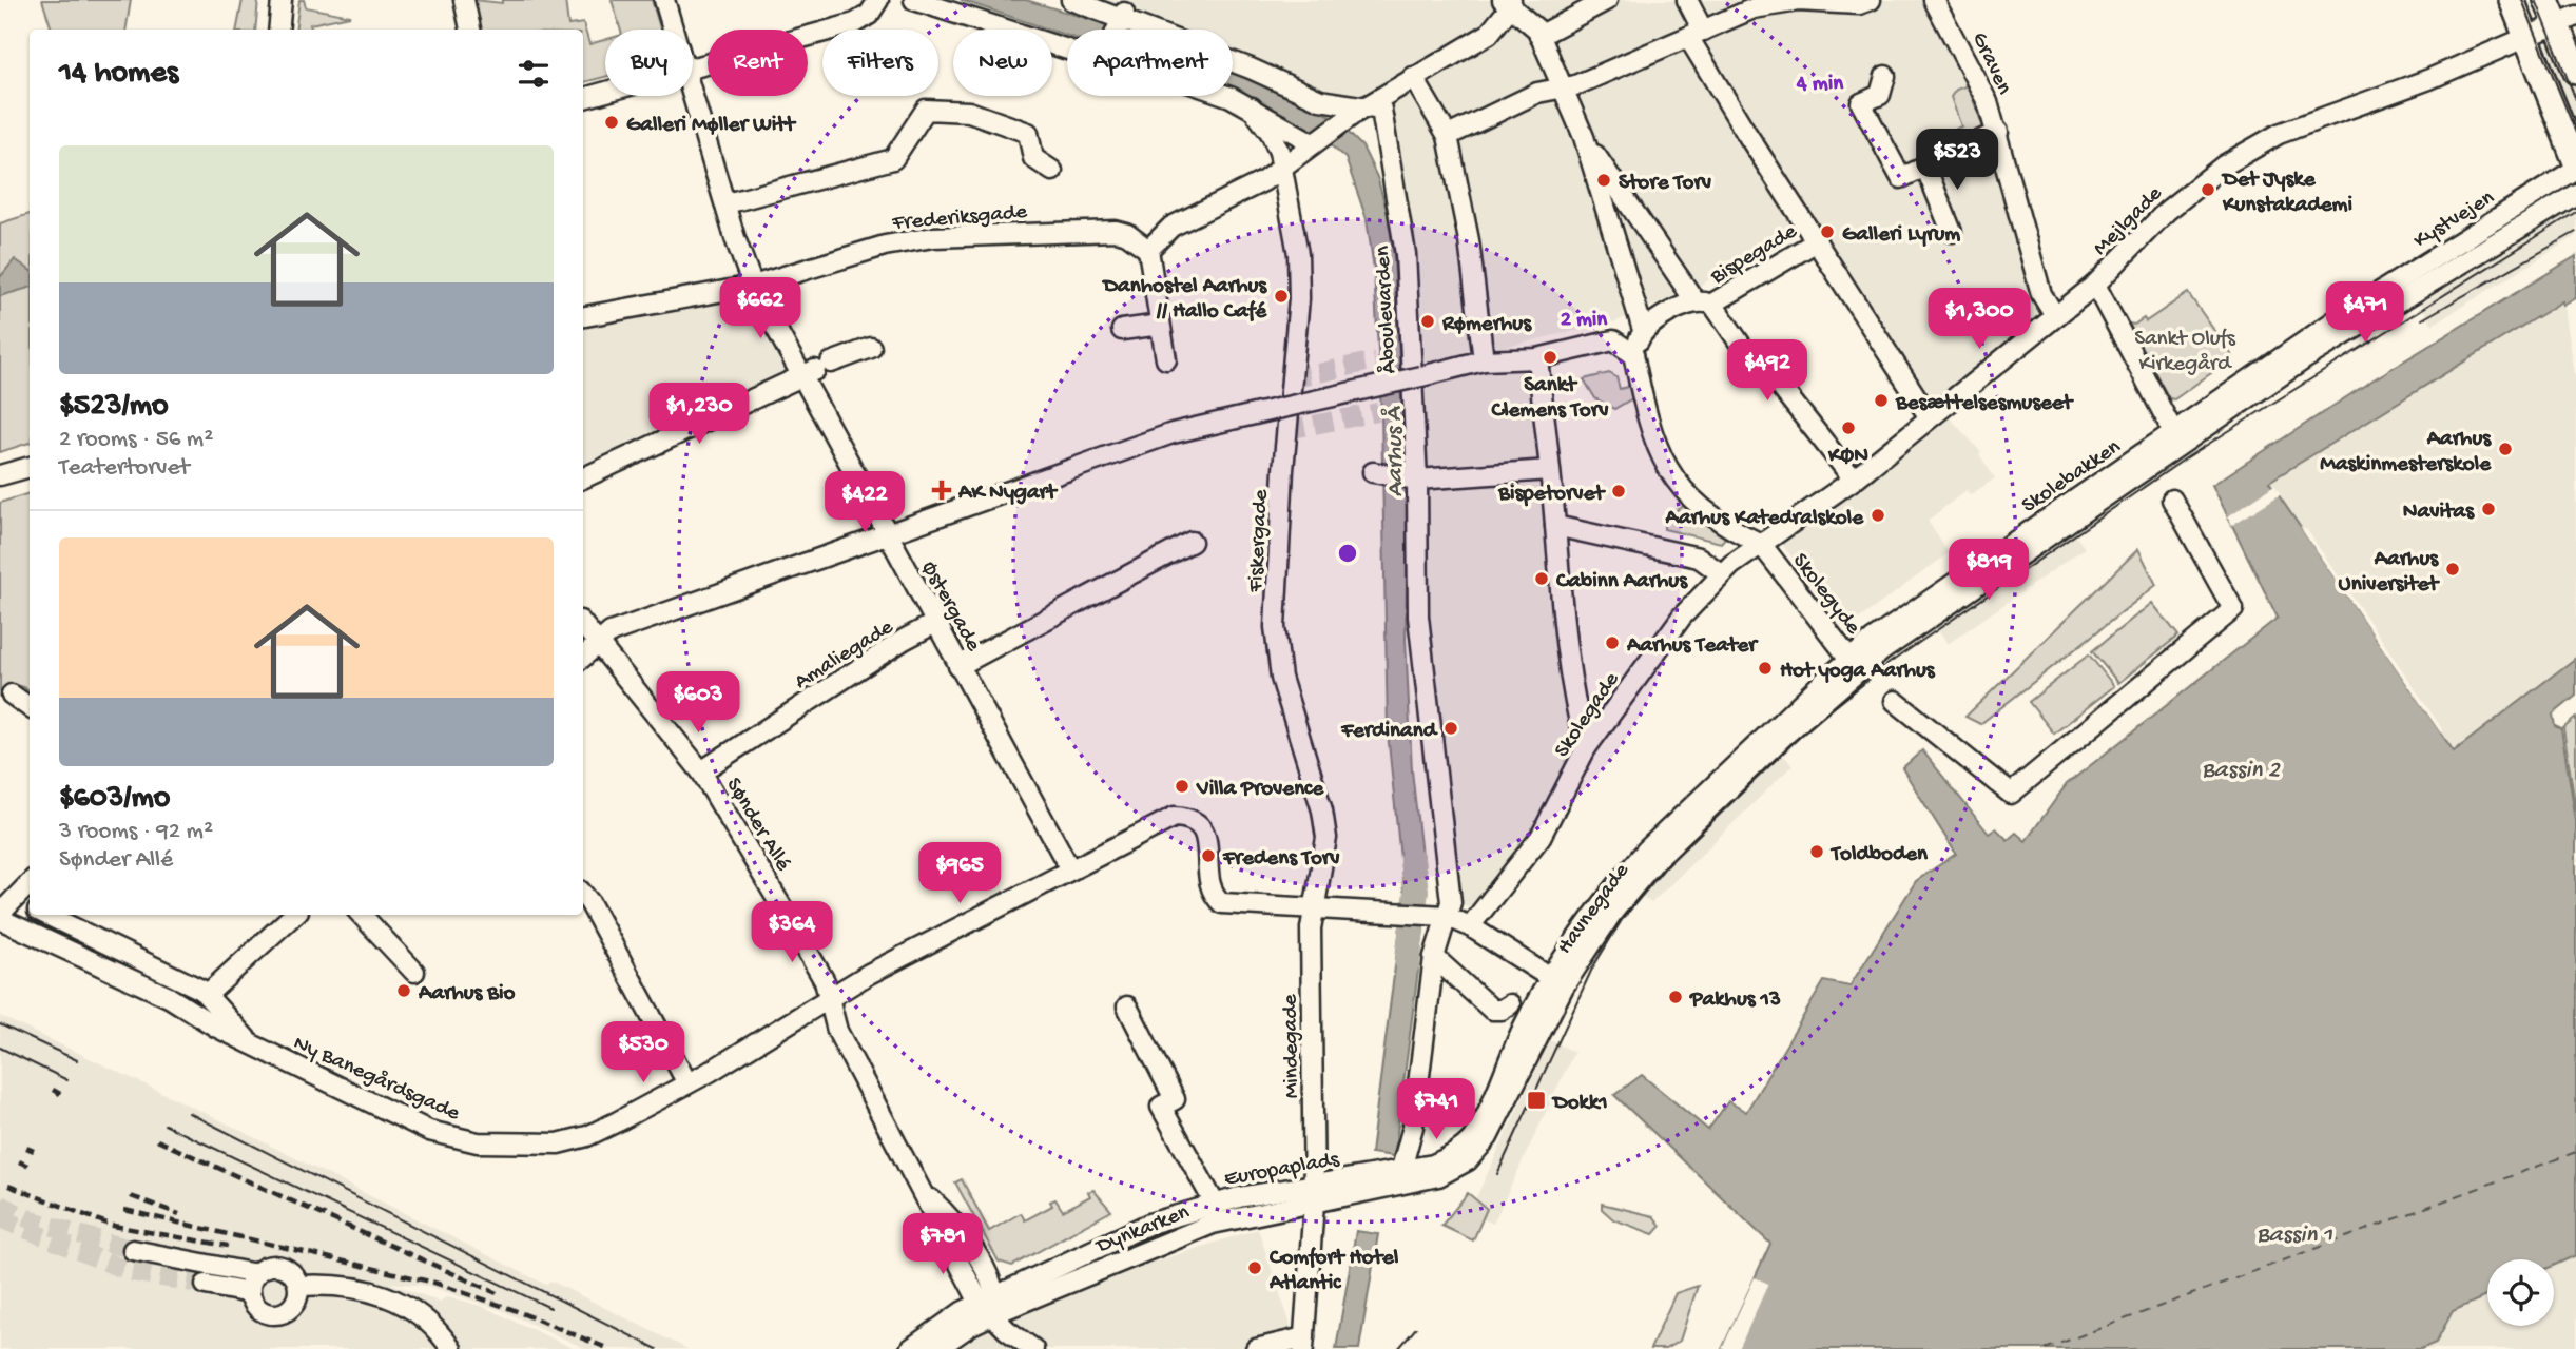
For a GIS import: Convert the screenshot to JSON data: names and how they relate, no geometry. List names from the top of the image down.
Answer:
{
  "streets": {
    "street": [
      "Graven",
      "Frederiksgade",
      "Kystvejen",
      "Mejlgade",
      "Bispegade",
      "Åboulevarden",
      "Skolebakken",
      "Fiskergade",
      "Skolegyde",
      "Østergade",
      "Amaliegade",
      "Skolegade",
      "Sønder Allé",
      "Havnegade",
      "Mindegade",
      "Ny Banegårdsgade",
      "Europaplads",
      "Dynkarken"
    ]
  },
  "crossings": [
    ["Graven", "Mejlgade"],
    ["Frederiksgade", "Østergade"],
    ["Kystvejen", "Skolebakken"],
    ["Mejlgade", "Skolegyde"],
    ["Mejlgade", "Skolegade"],
    ["Skolebakken", "Skolegyde"],
    ["Skolebakken", "Havnegade"],
    ["Fiskergade", "Mindegade"],
    ["Fiskergade", "Ny Banegårdsgade"],
    ["Skolegyde", "Skolegade"],
    ["Skolegyde", "Havnegade"],
    ["Østergade", "Amaliegade"],
    ["Østergade", "Ny Banegårdsgade"],
    ["Amaliegade", "Sønder Allé"],
    ["Sønder Allé", "Ny Banegårdsgade"],
    ["Sønder Allé", "Dynkarken"],
    ["Havnegade", "Europaplads"],
    ["Mindegade", "Ny Banegårdsgade"],
    ["Mindegade", "Europaplads"],
    ["Mindegade", "Dynkarken"],
    ["Europaplads", "Dynkarken"]
  ],
  "water": ["Aarhus Å", "Bassin 2", "Bassin 1"],
  "parks": ["Sankt Olufs Kirkegård"],
  "places": {
    "other": [
      "Galleri Møller Witt",
      "Store Torv",
      "Det Jyske Kunstakademi",
      "Galleri Lyrum",
      "Danhostel Aarhus // Hallo Café",
      "Rømerhus",
      "Sankt Clemens Torv",
      "Besættelsesmuseet",
      "KØN",
      "Aarhus Maskinmesterskole",
      "Bispetorvet",
      "Navitas",
      "Aarhus Katedralskole",
      "Aarhus Universitet",
      "Cabinn Aarhus",
      "Aarhus Teater",
      "Hot yoga Aarhus",
      "Ferdinand",
      "Villa Provence",
      "Toldboden",
      "Fredens Torv",
      "Aarhus Bio",
      "Pakhus 13",
      "Comfort Hotel Atlantic"
    ],
    "health": ["AK Nygart"],
    "transit": ["Dokk1"]
  },
  "page": {
    "chip": [
      "Buy",
      "Rent",
      "Filters",
      "New",
      "Apartment"
    ],
    "heading": "14 homes",
    "list": [
      {
        "name": "$523/mo",
        "note": "2 rooms · 56 m² · Teatertorvet"
      },
      {
        "name": "$603/mo",
        "note": "3 rooms · 92 m² · Sønder Allé"
      }
    ],
    "price": [
      "$523",
      "$662",
      "$471",
      "$1,300",
      "$492",
      "$1,230",
      "$422",
      "$819",
      "$603",
      "$965",
      "$364",
      "$530",
      "$741",
      "$781"
    ]
  },
  "rings": ["4 min", "2 min"]
}
